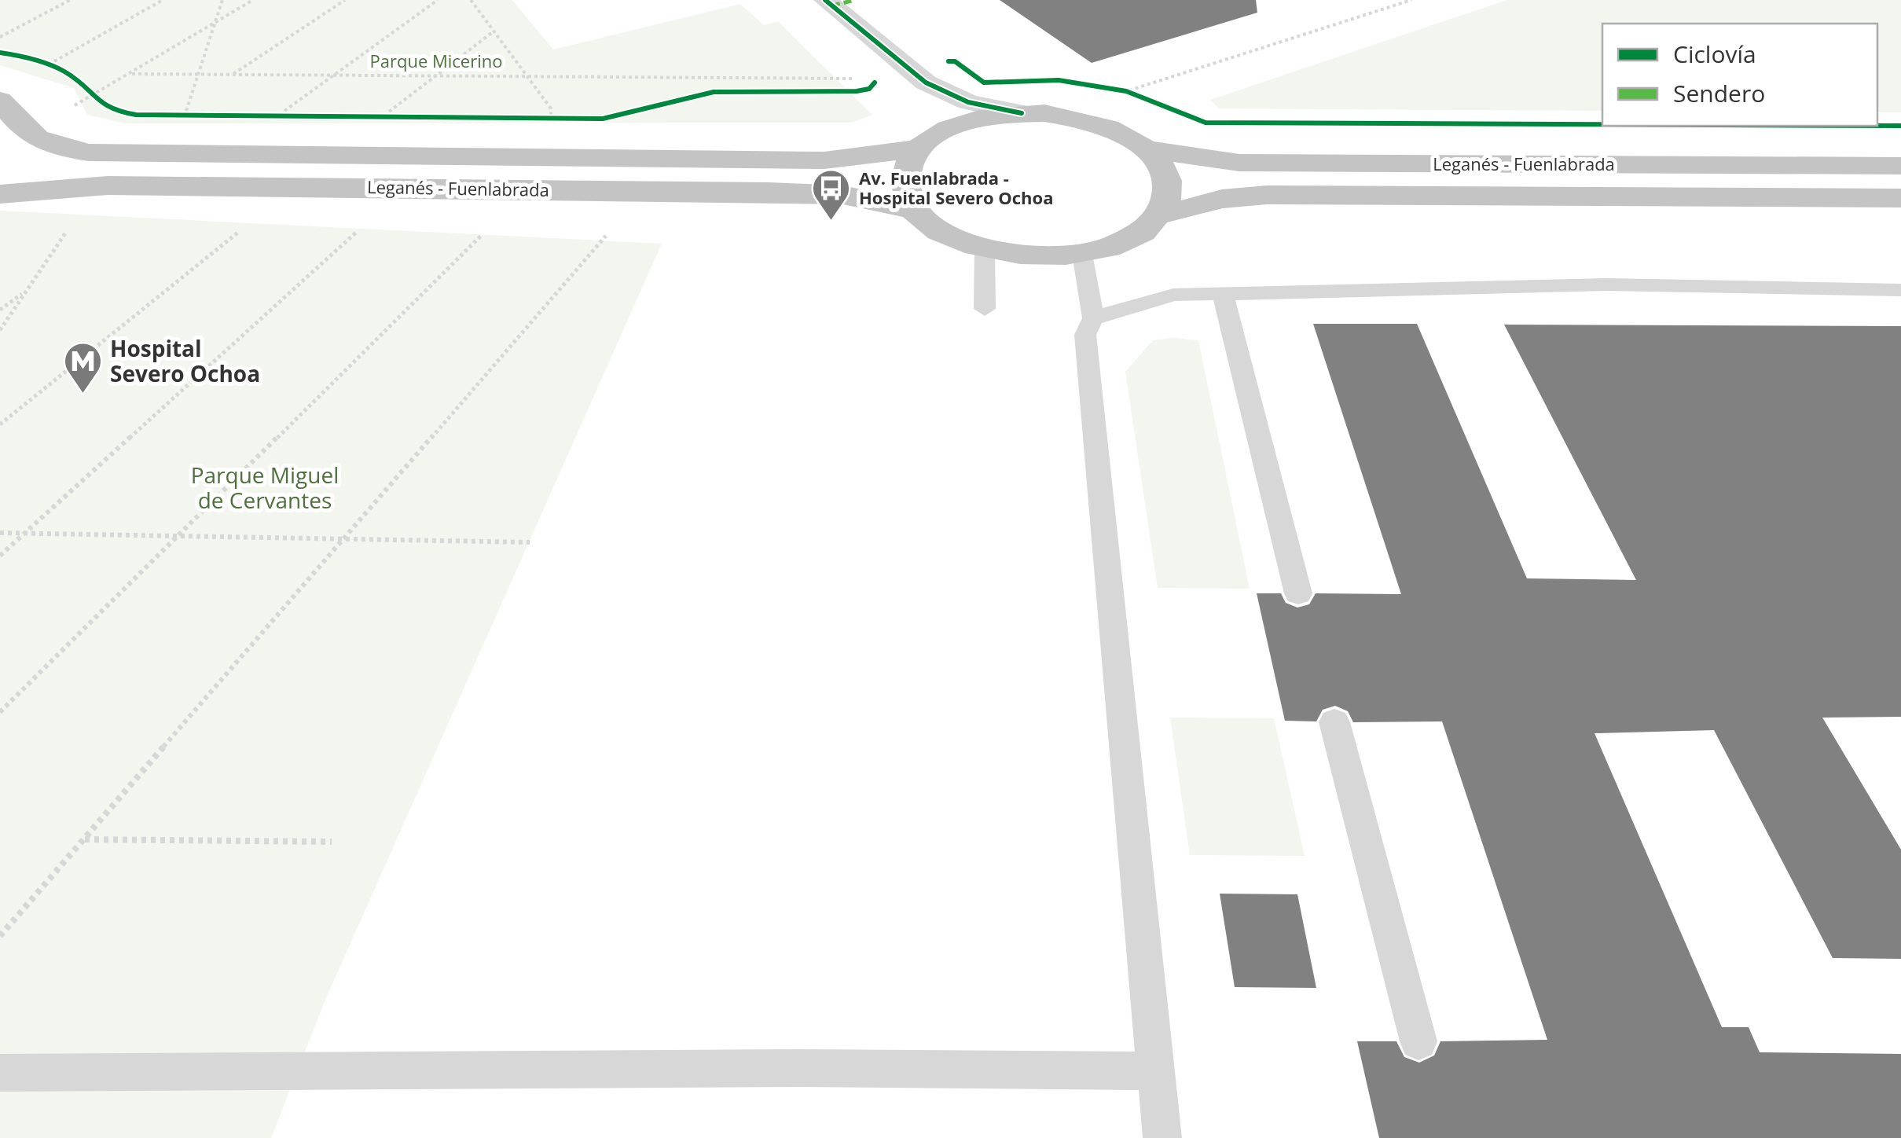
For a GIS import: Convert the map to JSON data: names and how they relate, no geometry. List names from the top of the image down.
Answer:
{
  "streets": {
    "highway": ["Leganés - Fuenlabrada"]
  },
  "parks": ["Parque Micerino", "Parque Miguel de Cervantes"],
  "places": {
    "bus stop": ["Av. Fuenlabrada - Hospital Severo Ochoa"],
    "metro station": ["Hospital Severo Ochoa"]
  },
  "legend": ["Ciclovía", "Sendero"]
}
